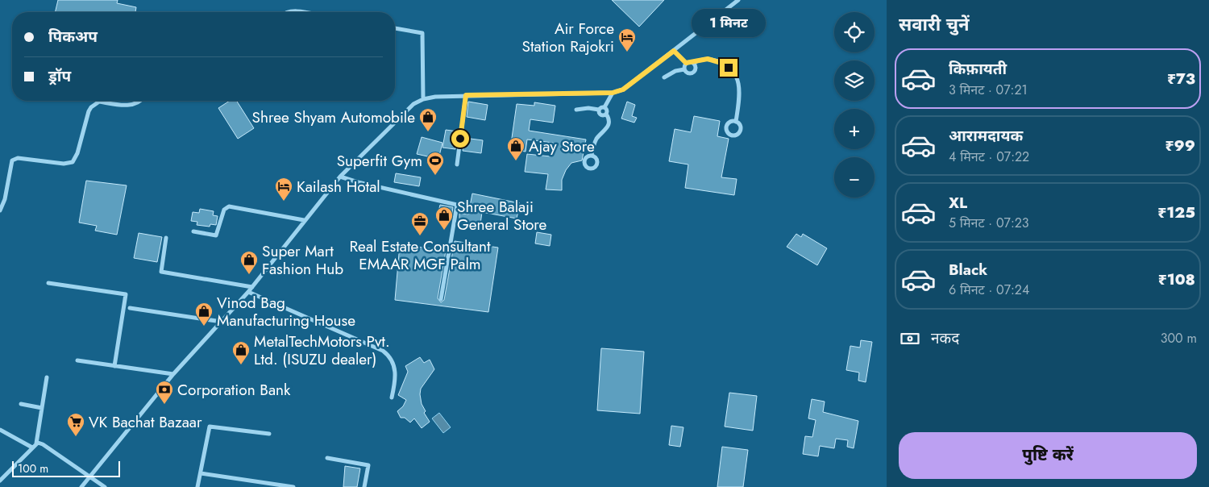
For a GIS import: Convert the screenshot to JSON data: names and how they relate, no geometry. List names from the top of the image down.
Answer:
{
  "places": {
    "hotel": ["Air Force Station Rajokri", "Kailash Hotal"],
    "shop": [
      "Shree Shyam Automobile",
      "Ajay Store",
      "Shree Balaji General Store",
      "Super Mart Fashion Hub",
      "Vinod Bag Manufacturing House",
      "MetalTechMotors Pvt. Ltd. (ISUZU dealer)"
    ],
    "sports": ["Superfit Gym"],
    "office": ["Real Estate Consultant EMAAR MGF Palm"],
    "bank": ["Corporation Bank"],
    "supermarket": ["VK Bachat Bazaar"]
  },
  "scale_bar": "100 m",
  "page": {
    "heading": "सवारी चुनें",
    "bubble": "1 मिनट",
    "map_buttons": ["+", "−"],
    "banner": ["पिकअप", "ड्रॉप"],
    "list": [
      {
        "name": "किफ़ायती",
        "note": "3 मिनट · 07:21",
        "value": "₹73"
      },
      {
        "name": "आरामदायक",
        "note": "4 मिनट · 07:22",
        "value": "₹99"
      },
      {
        "name": "XL",
        "note": "5 मिनट · 07:23",
        "value": "₹125"
      },
      {
        "name": "Black",
        "note": "6 मिनट · 07:24",
        "value": "₹108"
      }
    ],
    "pay": ["नकद", "300 m"],
    "buttons": "पुष्टि करें",
    "scale": "100 m"
  }
}
